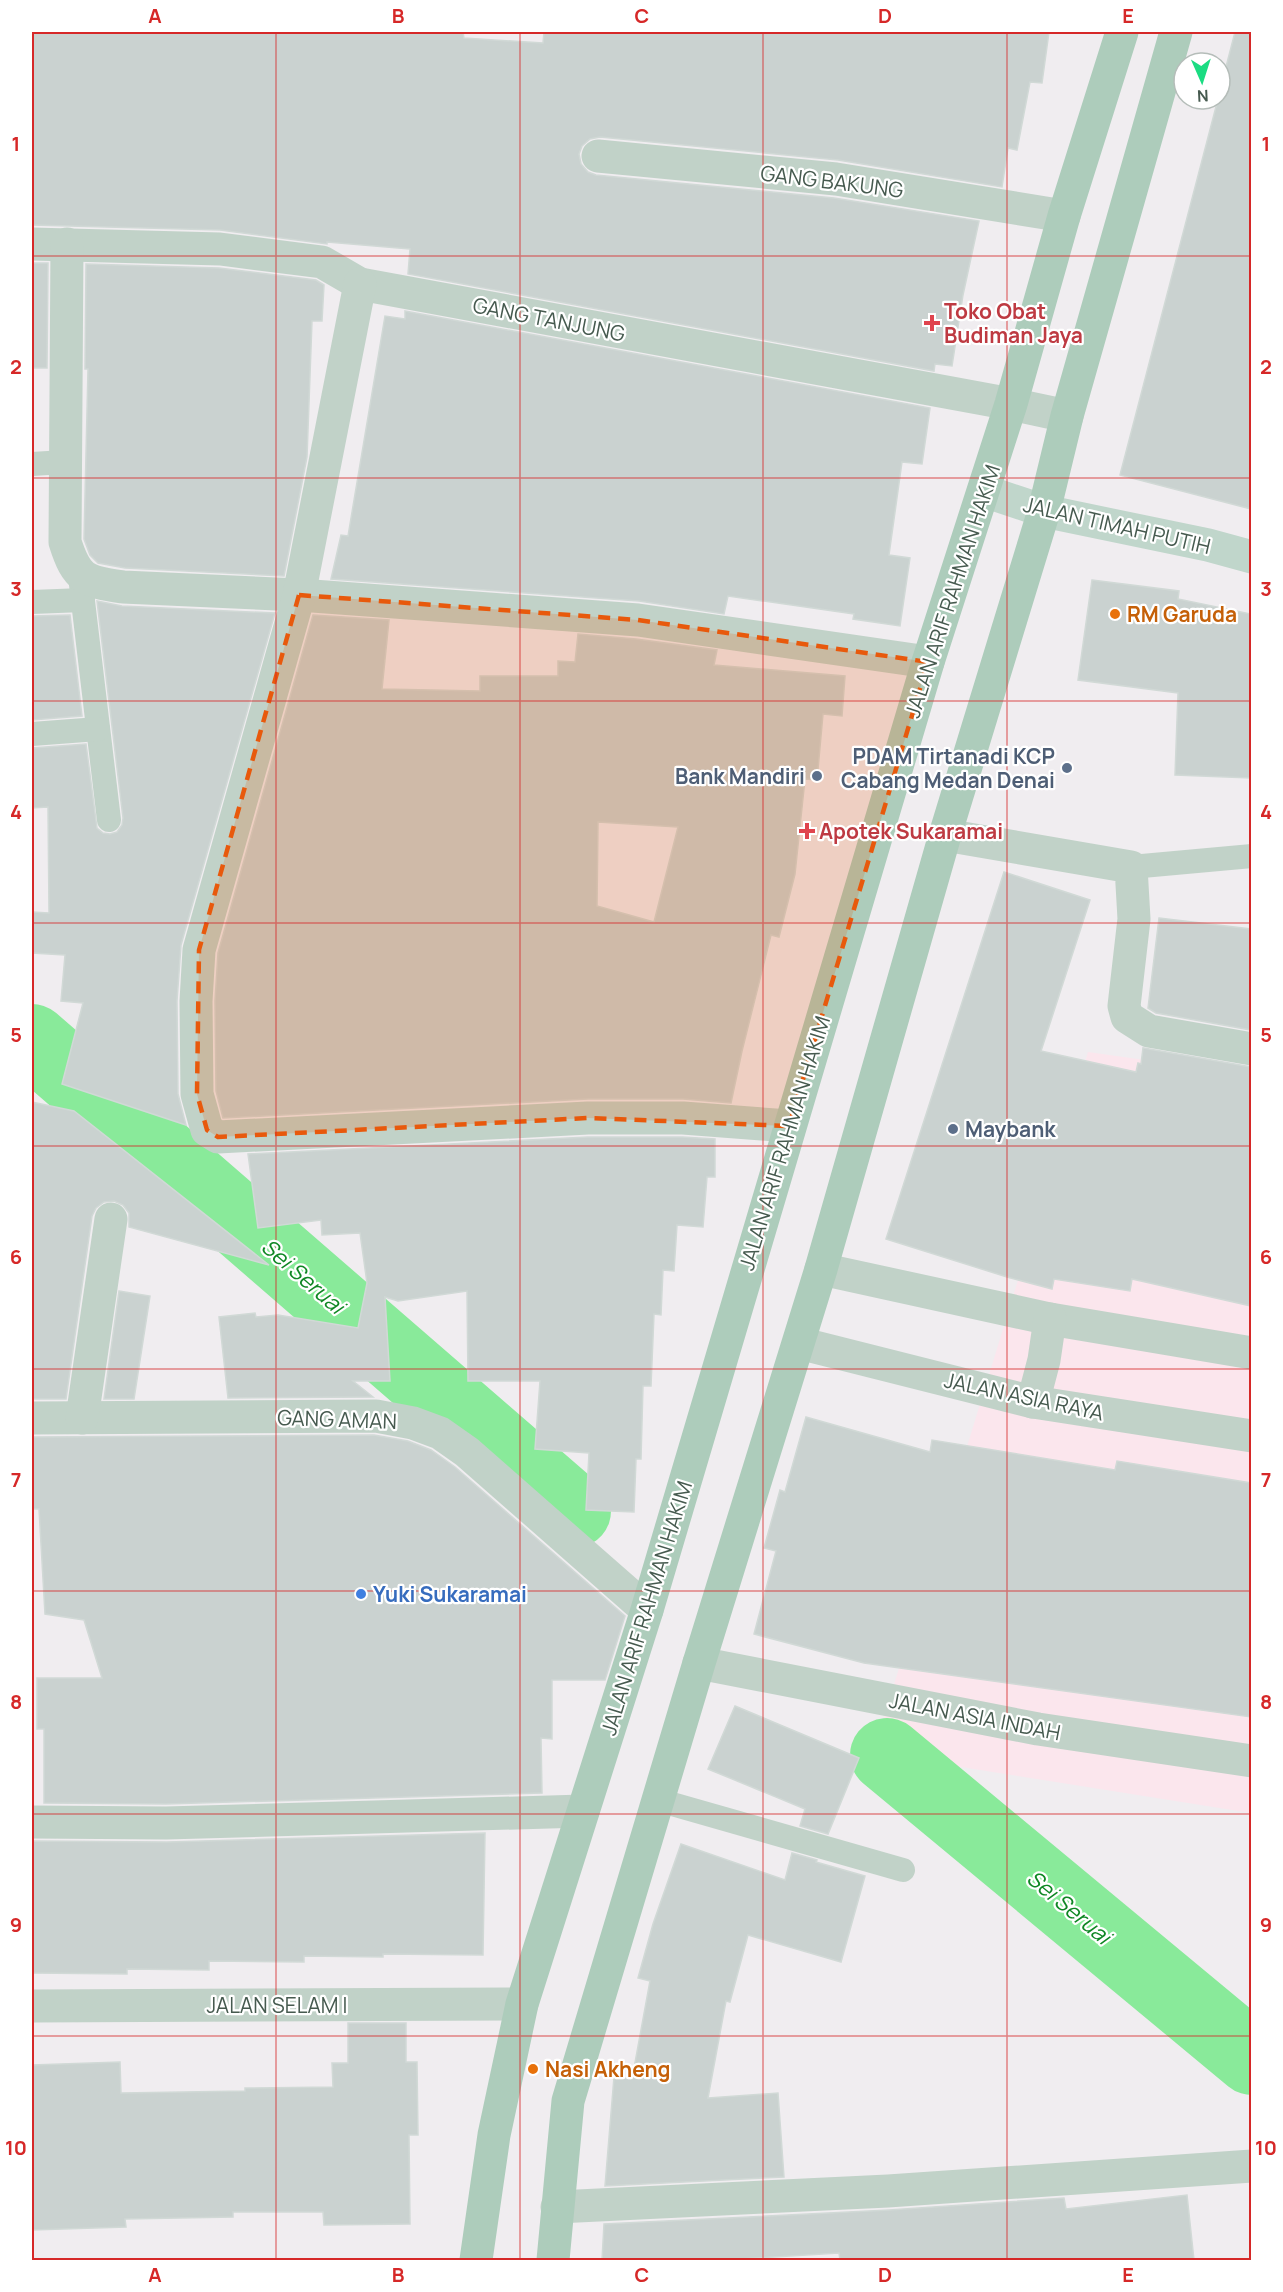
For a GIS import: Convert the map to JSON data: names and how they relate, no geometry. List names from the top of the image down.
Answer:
{
  "streets": {
    "main road": ["JALAN TIMAH PUTIH", "JALAN ARIF RAHMAN HAKIM"],
    "street": [
      "GANG BAKUNG",
      "GANG TANJUNG",
      "JALAN ASIA RAYA",
      "GANG AMAN",
      "JALAN ASIA INDAH",
      "JALAN SELAM I"
    ]
  },
  "crossings": [
    ["GANG BAKUNG", "JALAN ARIF RAHMAN HAKIM"],
    ["GANG TANJUNG", "JALAN ARIF RAHMAN HAKIM"],
    ["JALAN TIMAH PUTIH", "JALAN ARIF RAHMAN HAKIM"],
    ["JALAN ARIF RAHMAN HAKIM", "GANG AMAN"],
    ["JALAN ARIF RAHMAN HAKIM", "JALAN SELAM I"]
  ],
  "water": ["Sei Seruai"],
  "places": {
    "health": ["Toko Obat Budiman Jaya", "Apotek Sukaramai"],
    "other": [
      "RM Garuda",
      "PDAM Tirtanadi KCP Cabang Medan Denai",
      "Bank Mandiri",
      "Maybank",
      "Yuki Sukaramai",
      "Nasi Akheng"
    ]
  },
  "north": "bottom",
  "grid": {
    "columns": [
      "A",
      "B",
      "C",
      "D",
      "E"
    ],
    "rows": [
      "1",
      "2",
      "3",
      "4",
      "5",
      "6",
      "7",
      "8",
      "9",
      "10"
    ]
  }
}
